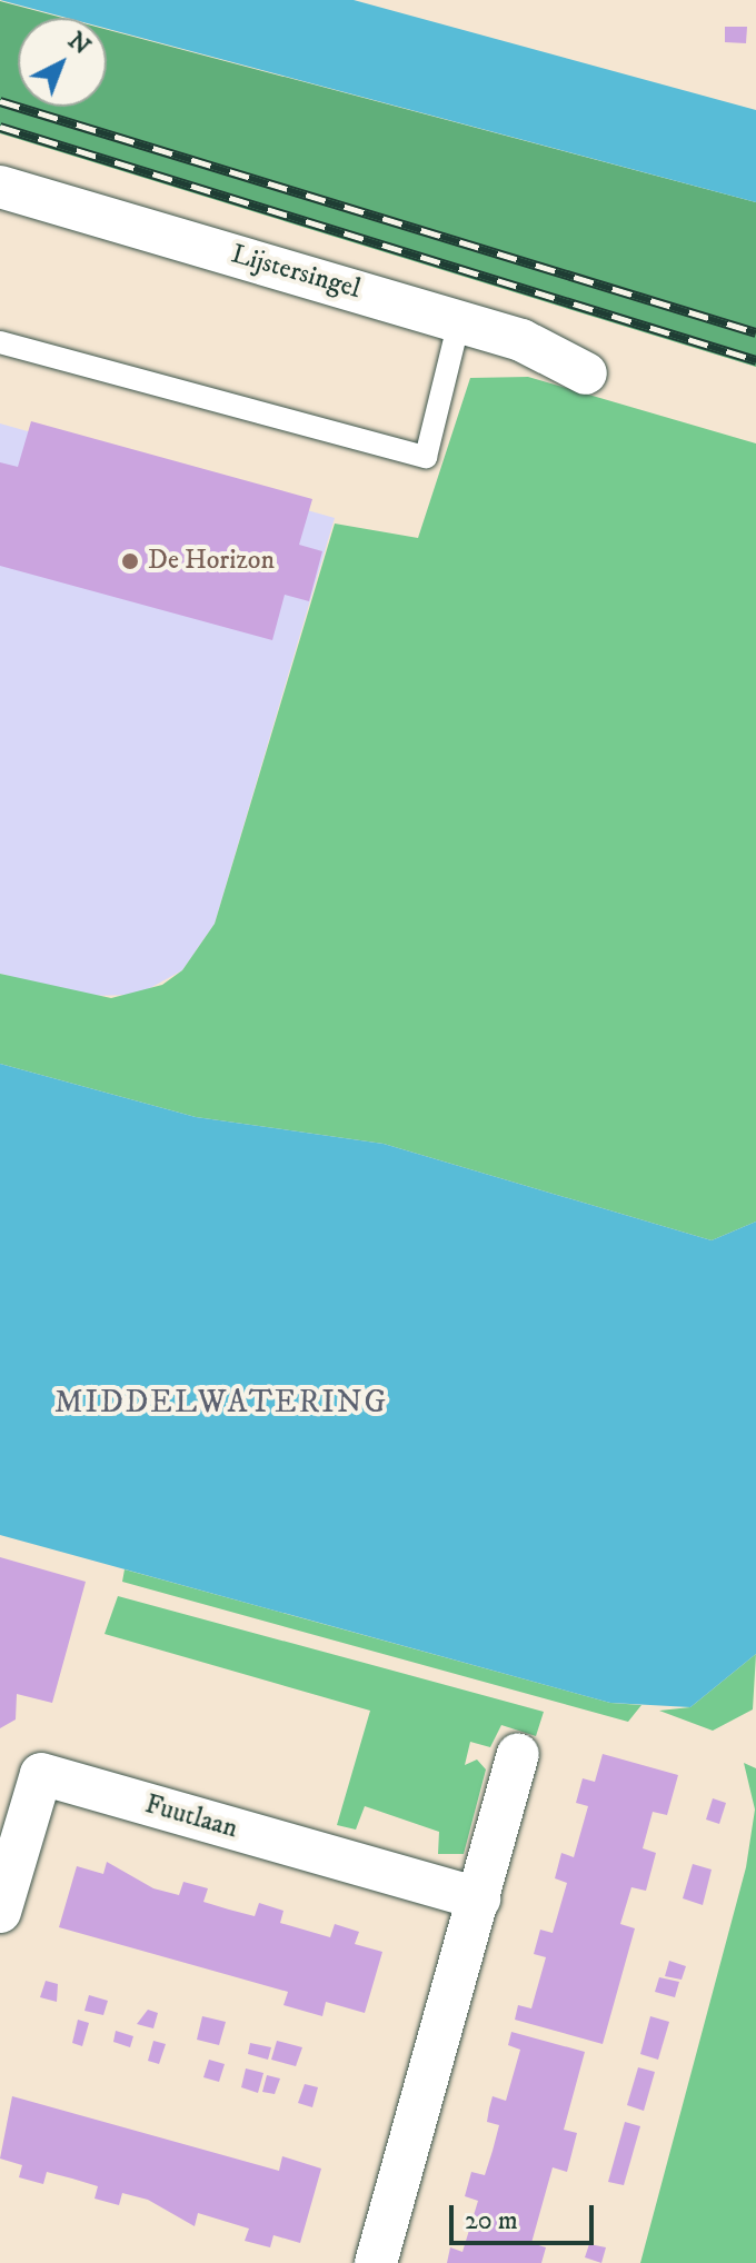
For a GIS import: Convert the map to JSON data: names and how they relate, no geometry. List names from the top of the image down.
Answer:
{
  "streets": {
    "street": ["Lijstersingel", "Fuutlaan"]
  },
  "districts": ["MIDDELWATERING"],
  "places": ["De Horizon"],
  "scale_bar": "20 m",
  "north": "top right"
}
